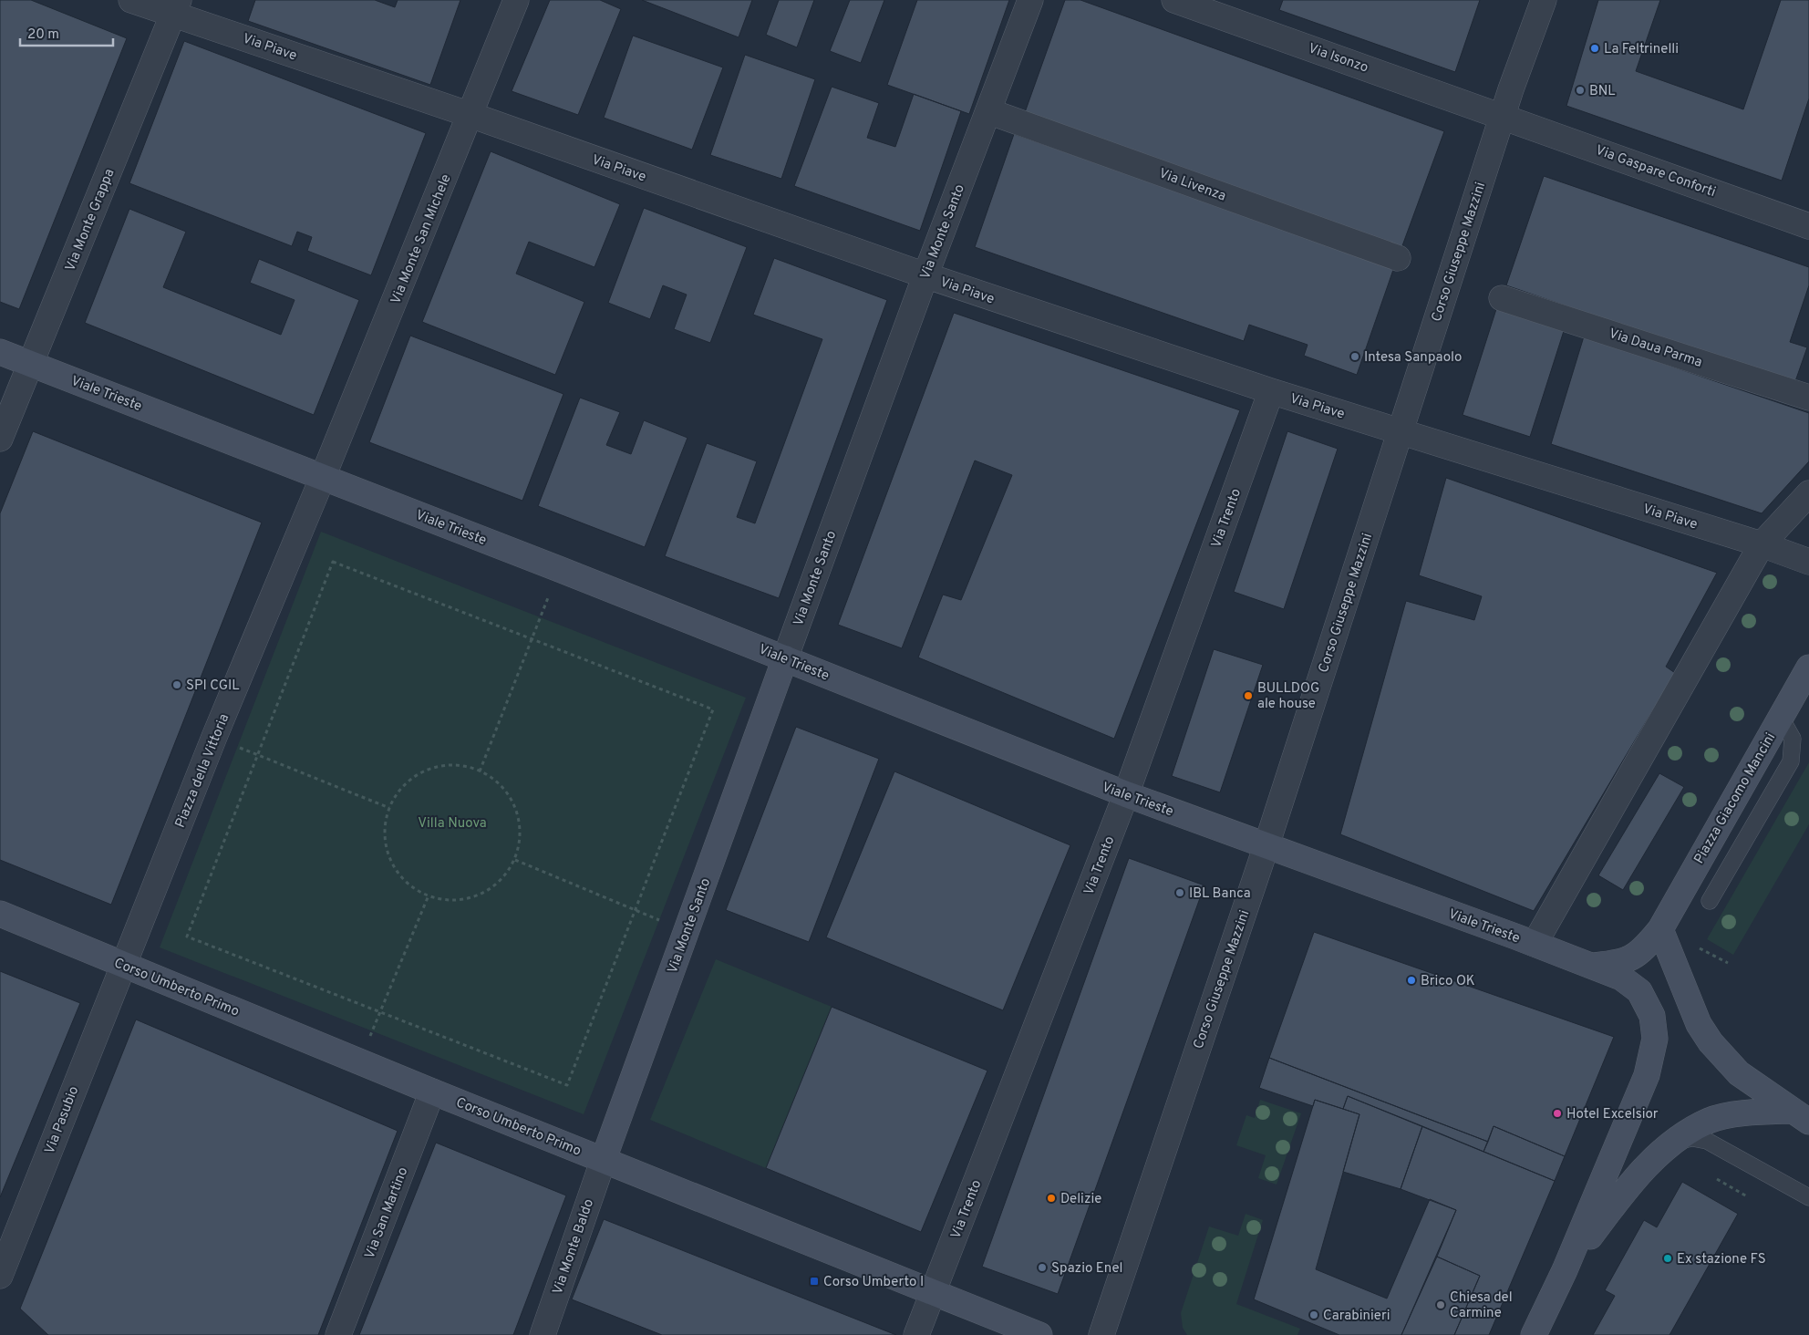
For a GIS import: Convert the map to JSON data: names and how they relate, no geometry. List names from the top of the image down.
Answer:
{
  "streets": {
    "street": [
      "Via Piave",
      "Via Isonzo",
      "Via Gaspare Conforti",
      "Via Livenza",
      "Via Monte Grappa",
      "Via Monte Santo",
      "Via Monte San Michele",
      "Corso Giuseppe Mazzini",
      "Via Daua Parma",
      "Viale Trieste",
      "Via Trento",
      "Piazza della Vittoria",
      "Piazza Giacomo Mancini",
      "Corso Umberto Primo",
      "Via Pasubio",
      "Via San Martino",
      "Via Monte Baldo"
    ]
  },
  "crossings": [
    ["Via Piave", "Via Monte Grappa"],
    ["Via Piave", "Via Monte Santo"],
    ["Via Piave", "Via Monte San Michele"],
    ["Via Piave", "Corso Giuseppe Mazzini"],
    ["Via Piave", "Via Trento"],
    ["Via Isonzo", "Via Gaspare Conforti"],
    ["Via Isonzo", "Corso Giuseppe Mazzini"],
    ["Via Gaspare Conforti", "Corso Giuseppe Mazzini"],
    ["Via Livenza", "Via Monte Santo"],
    ["Via Monte Grappa", "Viale Trieste"],
    ["Via Monte Santo", "Viale Trieste"],
    ["Via Monte Santo", "Corso Umberto Primo"],
    ["Via Monte Santo", "Via Monte Baldo"],
    ["Via Monte San Michele", "Viale Trieste"],
    ["Via Monte San Michele", "Piazza della Vittoria"],
    ["Corso Giuseppe Mazzini", "Viale Trieste"],
    ["Viale Trieste", "Via Trento"],
    ["Viale Trieste", "Piazza della Vittoria"],
    ["Viale Trieste", "Piazza Giacomo Mancini"],
    ["Via Trento", "Corso Umberto Primo"],
    ["Piazza della Vittoria", "Corso Umberto Primo"],
    ["Piazza della Vittoria", "Via Pasubio"],
    ["Corso Umberto Primo", "Via Pasubio"],
    ["Corso Umberto Primo", "Via San Martino"],
    ["Corso Umberto Primo", "Via Monte Baldo"]
  ],
  "parks": ["Villa Nuova"],
  "places": {
    "other": [
      "La Feltrinelli",
      "BNL",
      "Intesa Sanpaolo",
      "SPI CGIL",
      "BULLDOG ale house",
      "IBL Banca",
      "Brico OK",
      "Hotel Excelsior",
      "Delizie",
      "Ex stazione FS",
      "Spazio Enel",
      "Chiesa del Carmine",
      "Carabinieri"
    ],
    "transit": ["Corso Umberto I"]
  },
  "scale_bar": "20 m"
}
